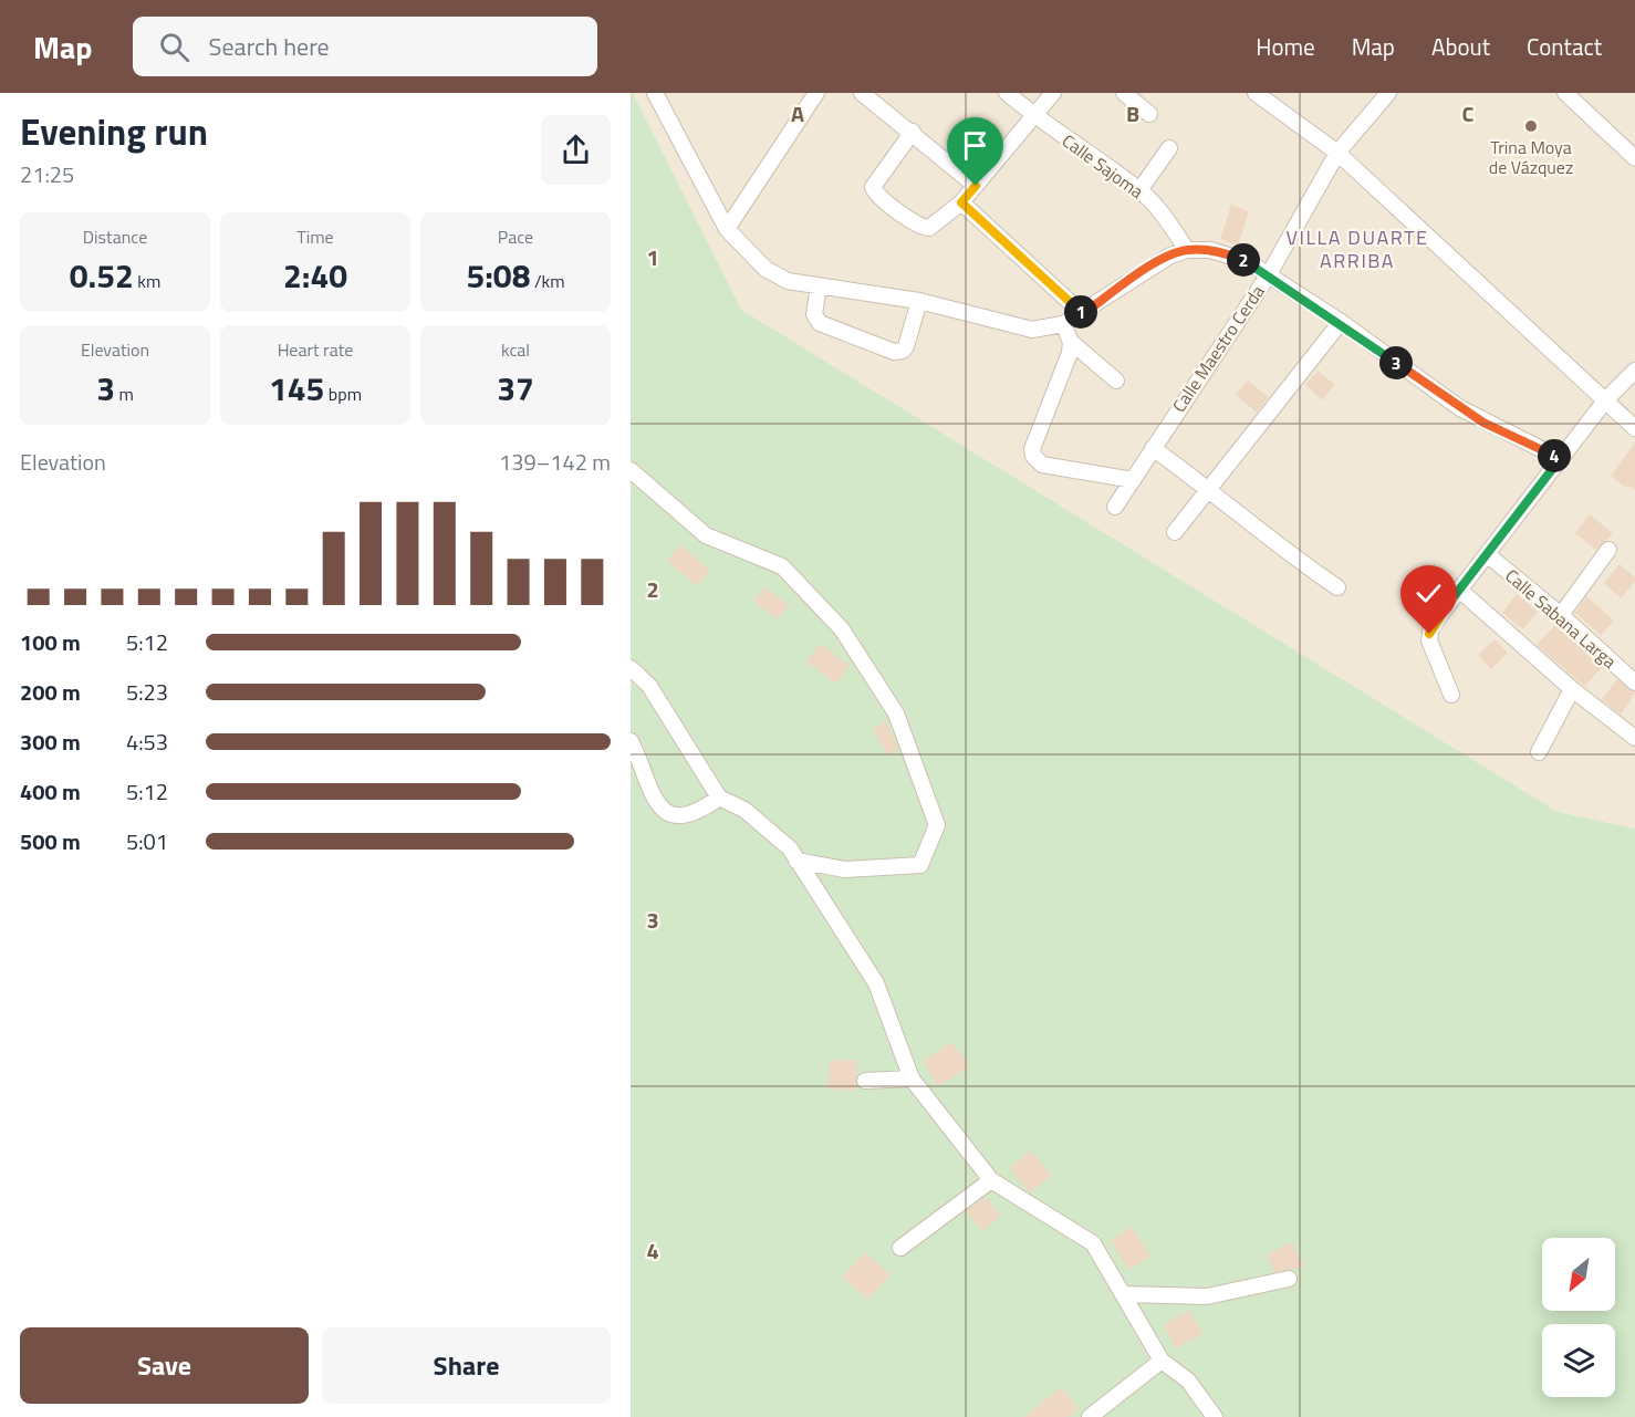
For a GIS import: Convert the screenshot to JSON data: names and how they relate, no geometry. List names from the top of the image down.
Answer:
{
  "streets": {
    "street": ["Calle Sajoma", "Calle Maestro Cerda", "Calle Sabana Larga"]
  },
  "districts": ["VILLA DUARTE ARRIBA"],
  "places": ["Trina Moya de Vázquez"],
  "north": "bottom left",
  "page": {
    "header": "Map",
    "search": "Search here",
    "nav": [
      "Home",
      "Map",
      "About",
      "Contact"
    ],
    "heading": ["Evening run", "21:25"],
    "stats": [
      ["Distance", "0.52 km"],
      ["Time", "2:40"],
      ["Pace", "5:08 /km"],
      ["Elevation", "3 m"],
      ["Heart rate", "145 bpm"],
      ["kcal", "37"]
    ],
    "pins": [
      "2",
      "1",
      "3",
      "4"
    ],
    "chart": ["Elevation", "139–142 m"],
    "list": [
      {
        "name": "100 m",
        "note": "5:12"
      },
      {
        "name": "200 m",
        "note": "5:23"
      },
      {
        "name": "300 m",
        "note": "4:53"
      },
      {
        "name": "400 m",
        "note": "5:12"
      },
      {
        "name": "500 m",
        "note": "5:01"
      }
    ],
    "buttons": ["Save", "Share"]
  },
  "grid": {
    "columns": ["A", "B", "C"],
    "rows": [
      "1",
      "2",
      "3",
      "4"
    ]
  }
}
